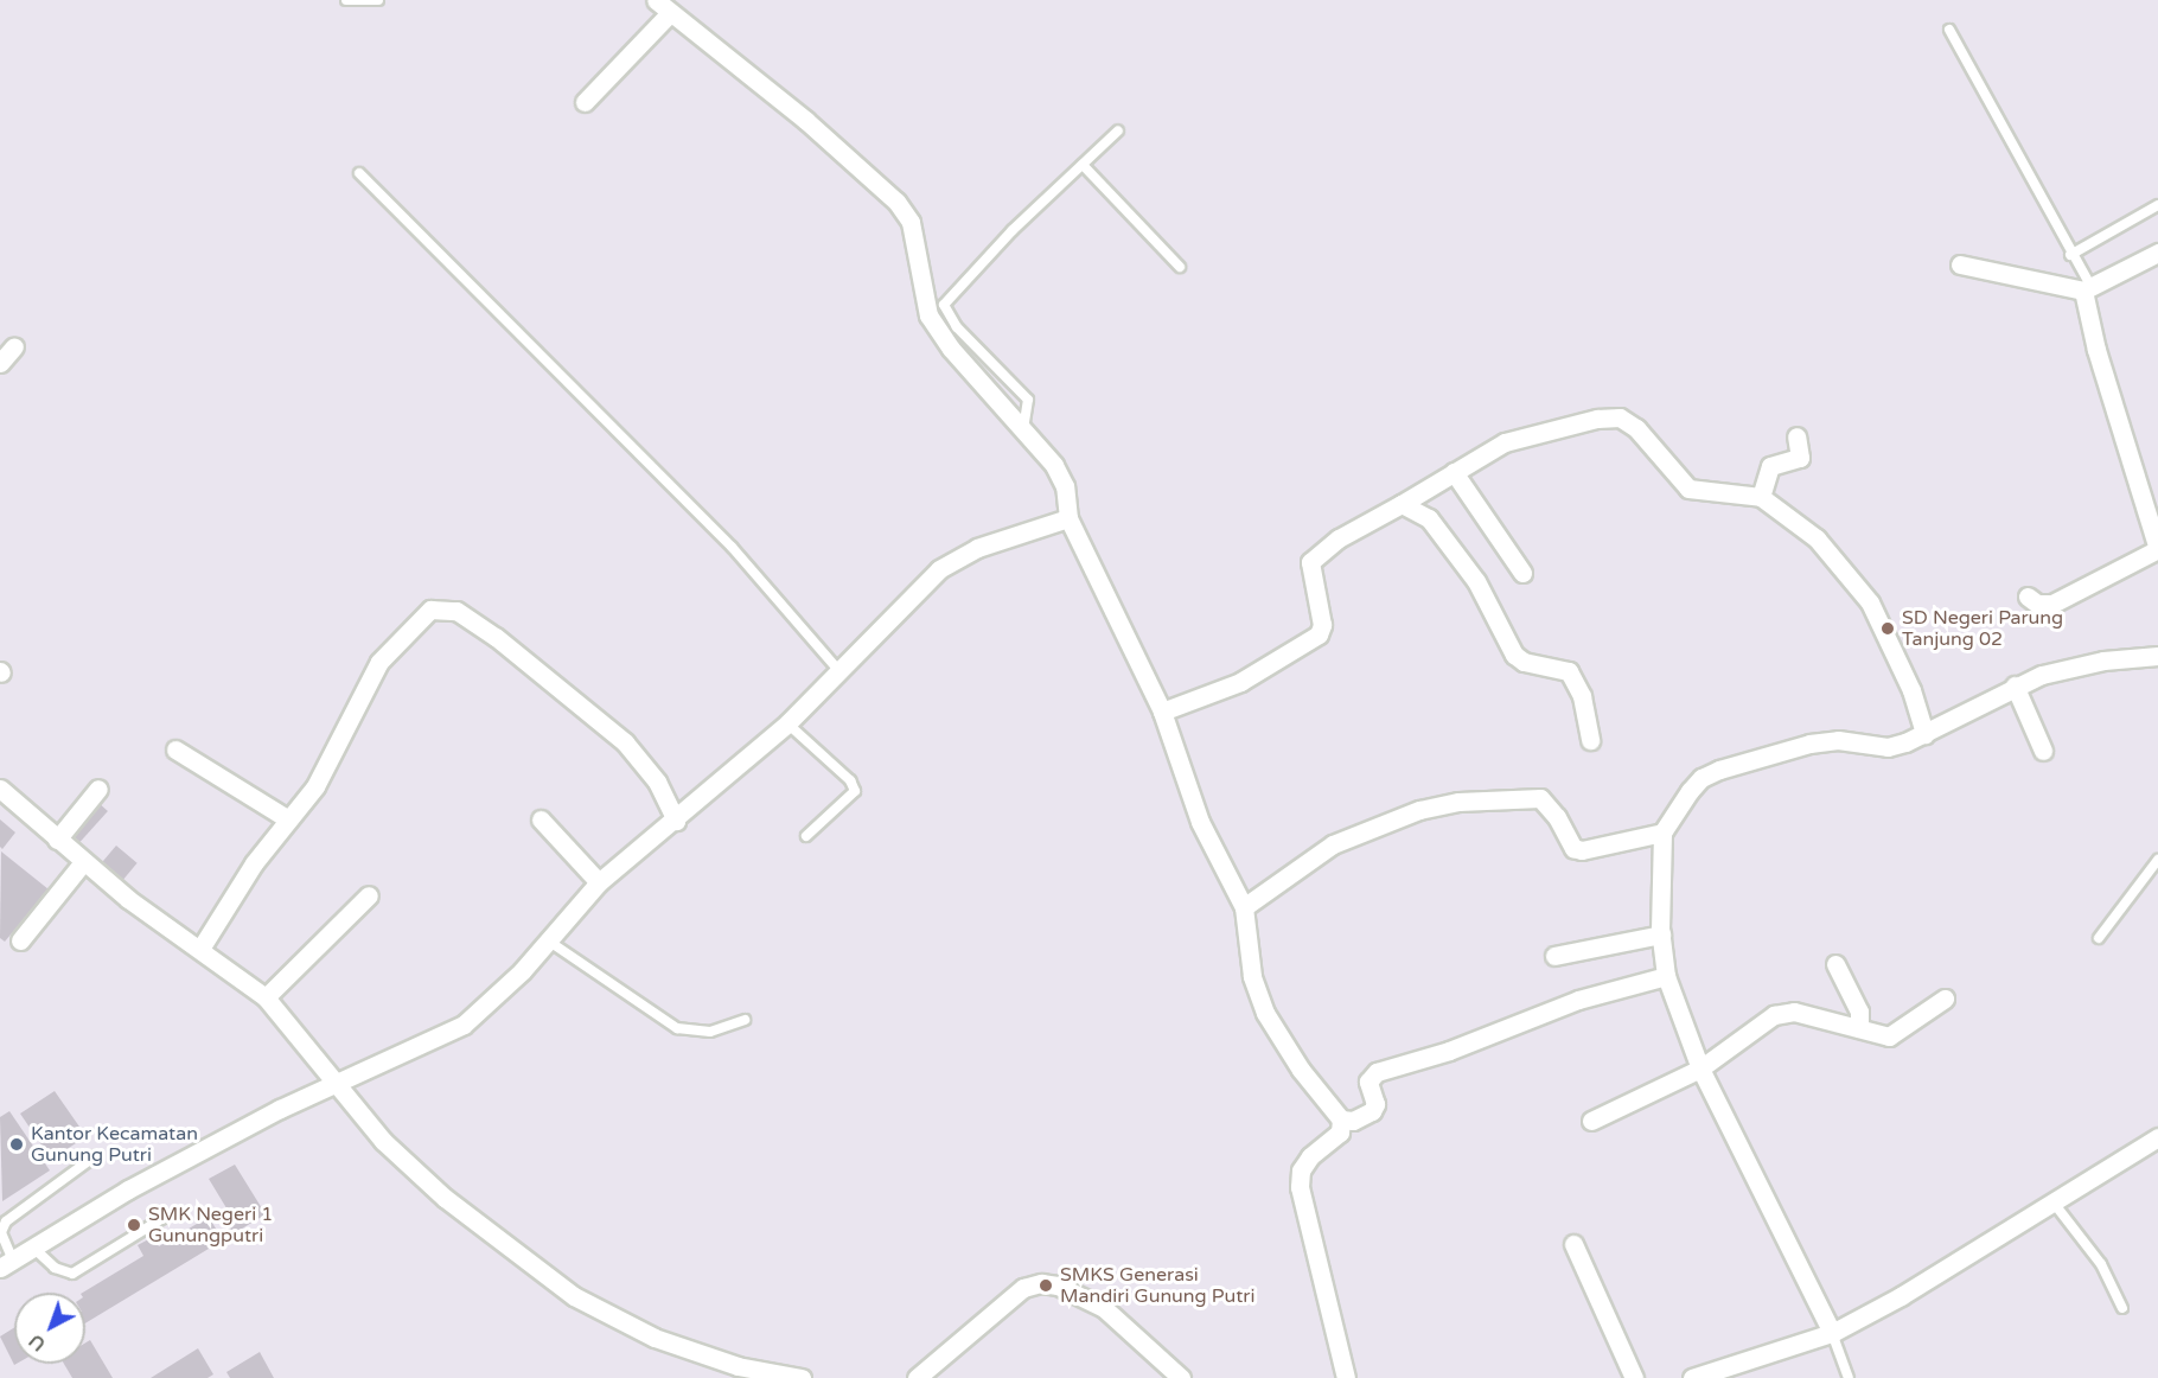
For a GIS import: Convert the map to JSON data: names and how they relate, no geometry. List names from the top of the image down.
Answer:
{
  "places": [
    "SD Negeri Parung Tanjung 02",
    "Kantor Kecamatan Gunung Putri",
    "SMK Negeri 1 Gunungputri",
    "SMKS Generasi Mandiri Gunung Putri"
  ],
  "north": "bottom left"
}
